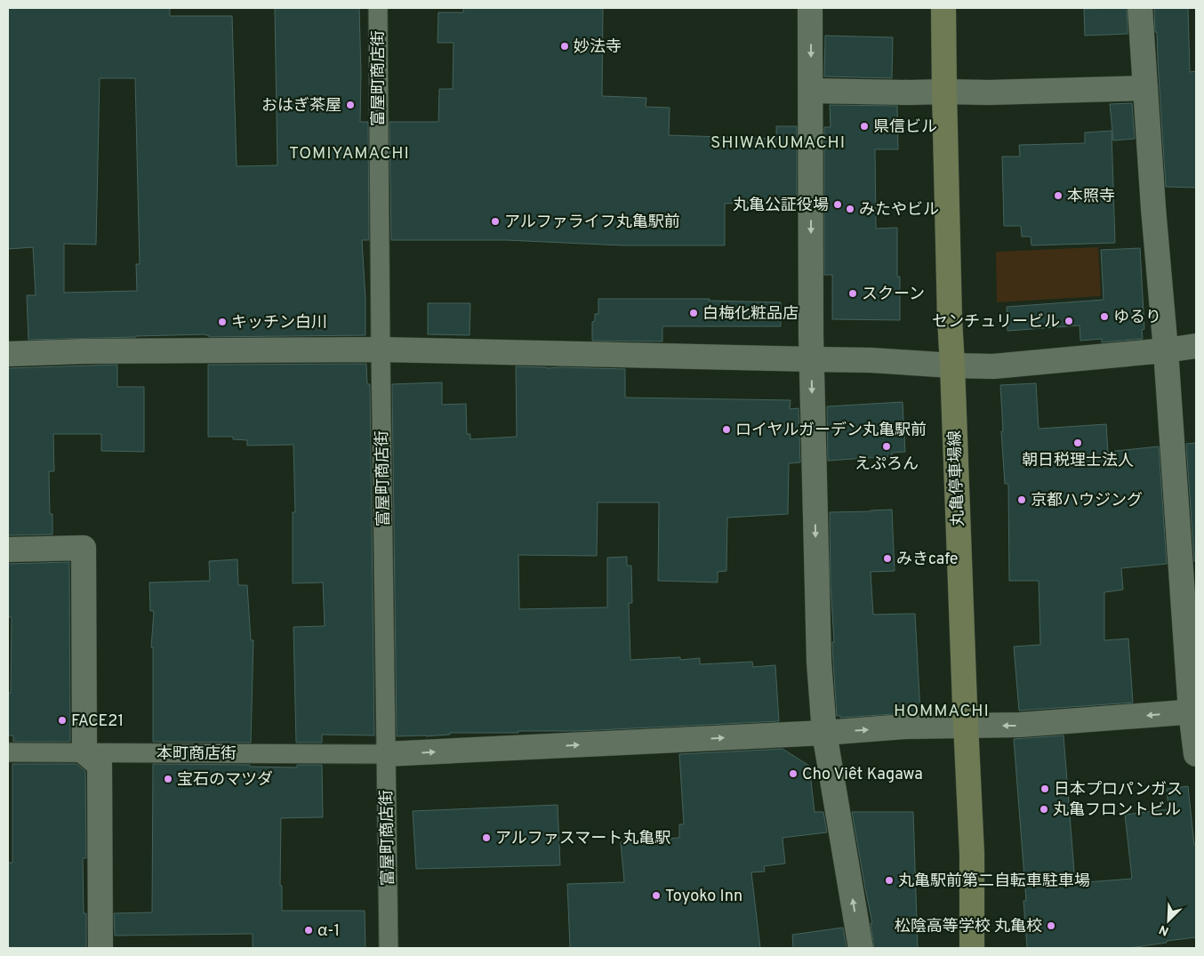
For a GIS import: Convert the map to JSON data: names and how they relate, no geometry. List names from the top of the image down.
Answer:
{
  "streets": {
    "main road": ["丸亀停車場線"],
    "street": ["富屋町商店街", "本町商店街"]
  },
  "crossings": [
    ["富屋町商店街", "本町商店街"]
  ],
  "districts": ["SHIWAKUMACHI", "TOMIYAMACHI", "HOMMACHI"],
  "places": [
    "妙法寺",
    "おはぎ茶屋",
    "県信ビル",
    "本照寺",
    "丸亀公証役場",
    "みたやビル",
    "アルファライフ丸亀駅前",
    "スクーン",
    "白梅化粧品店",
    "ゆるり",
    "センチュリービル",
    "キッチン白川",
    "ロイヤルガーデン丸亀駅前",
    "朝日税理士法人",
    "えぷろん",
    "京都ハウジング",
    "みきcafe",
    "FACE21",
    "Cho Viêt Kagawa",
    "宝石のマツダ",
    "日本プロパンガス",
    "丸亀フロントビル",
    "アルファスマート丸亀駅",
    "丸亀駅前第二自転車駐車場",
    "Toyoko Inn",
    "松陰高等学校 丸亀校",
    "α-1"
  ],
  "north": "bottom left"
}
